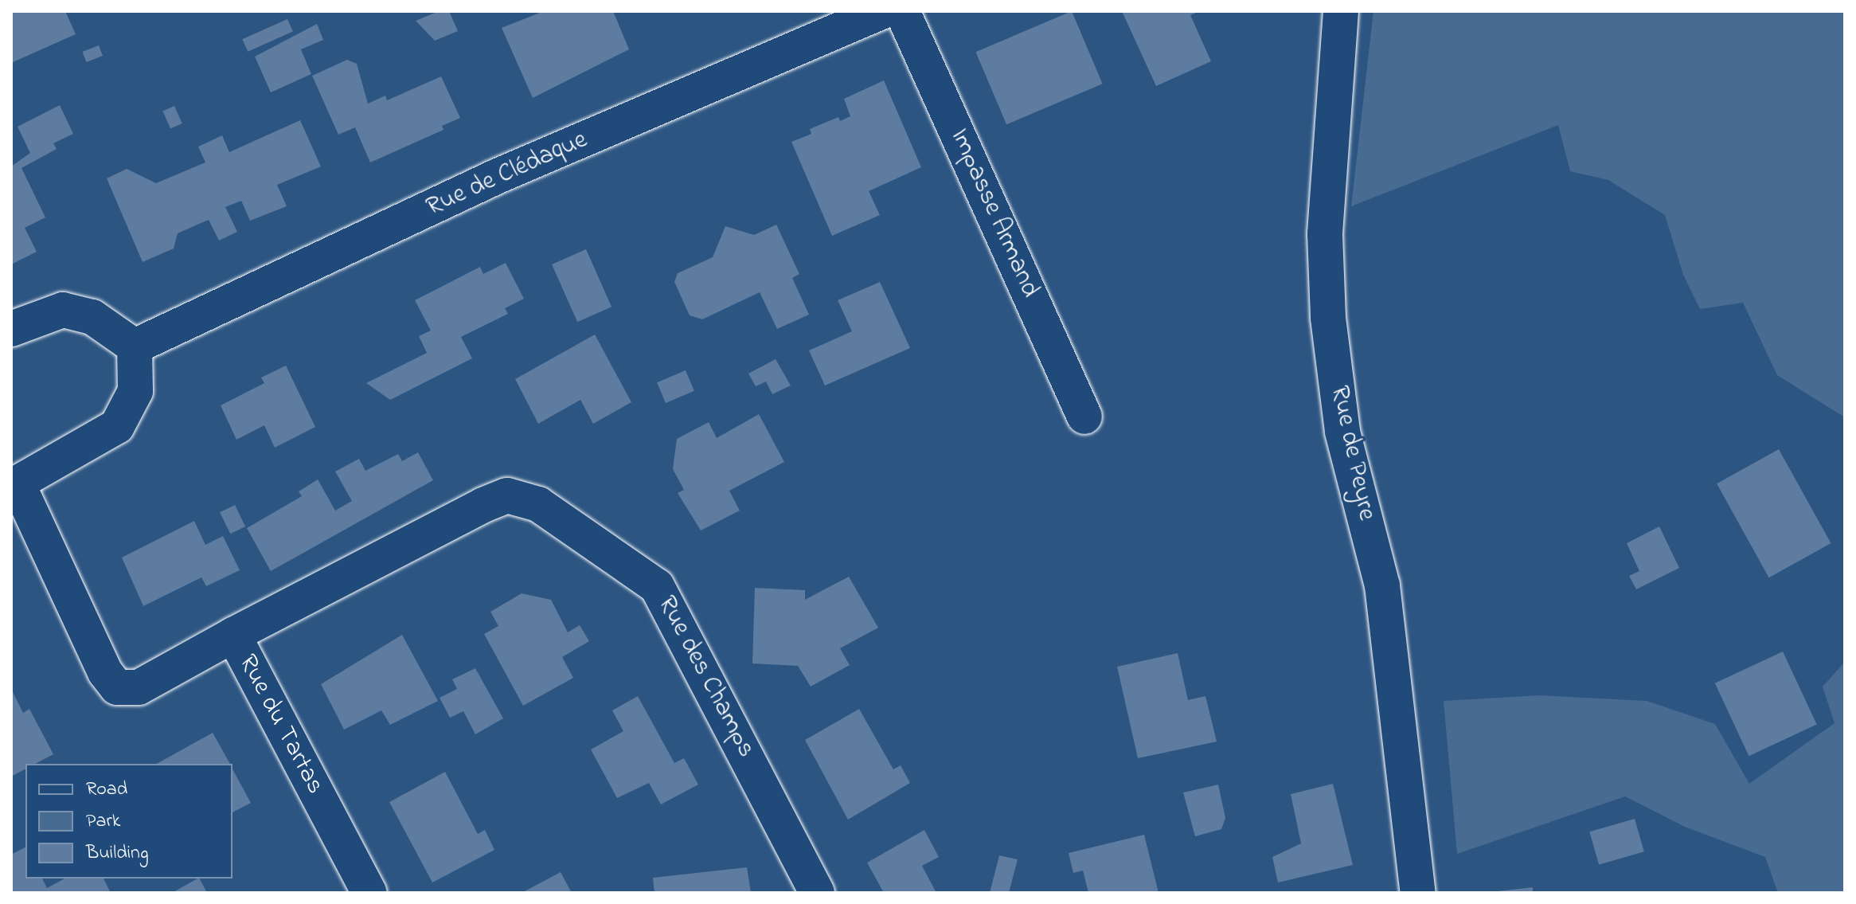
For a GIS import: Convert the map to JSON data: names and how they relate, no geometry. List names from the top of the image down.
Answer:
{
  "streets": {
    "street": [
      "Rue de Clédaque",
      "Impasse Armand",
      "Rue de Peyre",
      "Rue des Champs",
      "Rue du Tartas"
    ]
  },
  "crossings": [
    ["Rue des Champs", "Rue du Tartas"]
  ],
  "legend": ["Road", "Park", "Building"]
}
